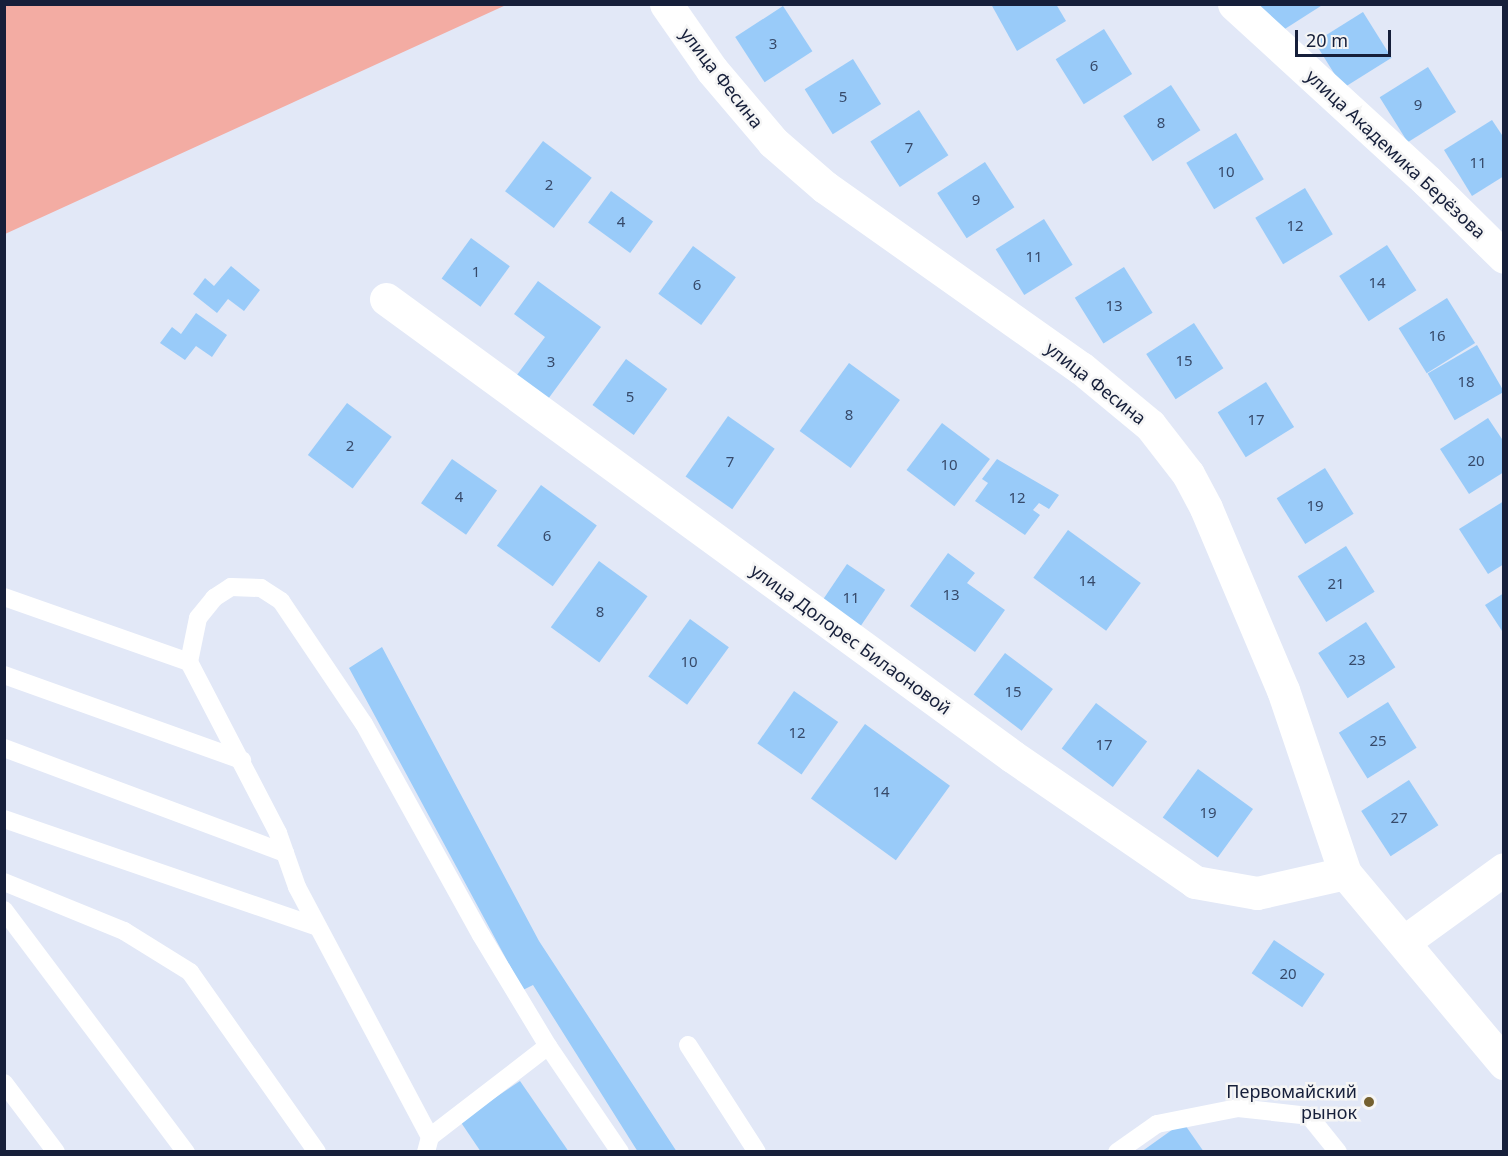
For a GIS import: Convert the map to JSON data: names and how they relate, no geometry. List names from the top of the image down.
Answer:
{
  "streets": {
    "street": ["улица Фесина", "улица Академика Берёзова", "улица Долорес Билаоновой"]
  },
  "crossings": [
    ["улица Фесина", "улица Долорес Билаоновой"]
  ],
  "places": ["Первомайский рынок"],
  "house_numbers": [
    "3",
    "6",
    "5",
    "9",
    "8",
    "7",
    "11",
    "10",
    "2",
    "9",
    "4",
    "12",
    "11",
    "1",
    "14",
    "6",
    "13",
    "16",
    "15",
    "3",
    "18",
    "5",
    "8",
    "17",
    "2",
    "20",
    "7",
    "10",
    "4",
    "12",
    "19",
    "6",
    "14",
    "21",
    "13",
    "11",
    "8",
    "23",
    "10",
    "15",
    "12",
    "25",
    "17",
    "14",
    "19",
    "27",
    "20"
  ],
  "scale_bar": "20 m"
}
